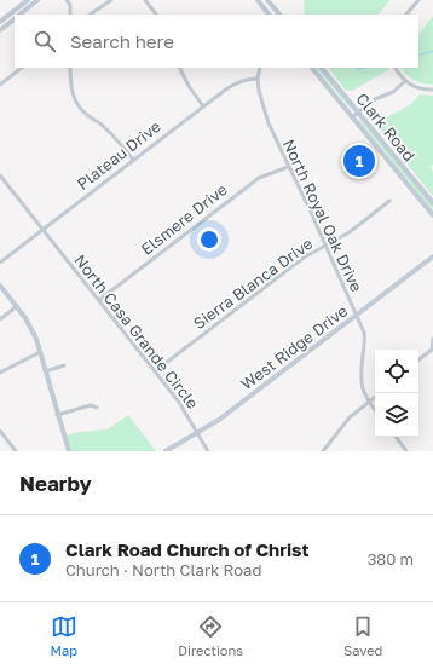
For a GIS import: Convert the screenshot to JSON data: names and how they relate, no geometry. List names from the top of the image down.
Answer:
{
  "streets": {
    "street": [
      "Clark Road",
      "Plateau Drive",
      "North Royal Oak Drive",
      "Elsmere Drive",
      "Sierra Blanca Drive",
      "North Casa Grande Circle",
      "West Ridge Drive"
    ]
  },
  "crossings": [
    ["Plateau Drive", "North Royal Oak Drive"],
    ["Plateau Drive", "North Casa Grande Circle"],
    ["North Royal Oak Drive", "Elsmere Drive"],
    ["North Royal Oak Drive", "Sierra Blanca Drive"],
    ["North Royal Oak Drive", "West Ridge Drive"],
    ["Elsmere Drive", "North Casa Grande Circle"],
    ["Sierra Blanca Drive", "North Casa Grande Circle"],
    ["North Casa Grande Circle", "West Ridge Drive"]
  ],
  "page": {
    "search": "Search here",
    "pins": "1",
    "heading": "Nearby",
    "list": [
      {
        "mark": "1",
        "name": "Clark Road Church of Christ",
        "note": "Church · North Clark Road",
        "value": "380 m"
      }
    ],
    "nav": ["Map", "Directions", "Saved"]
  }
}
